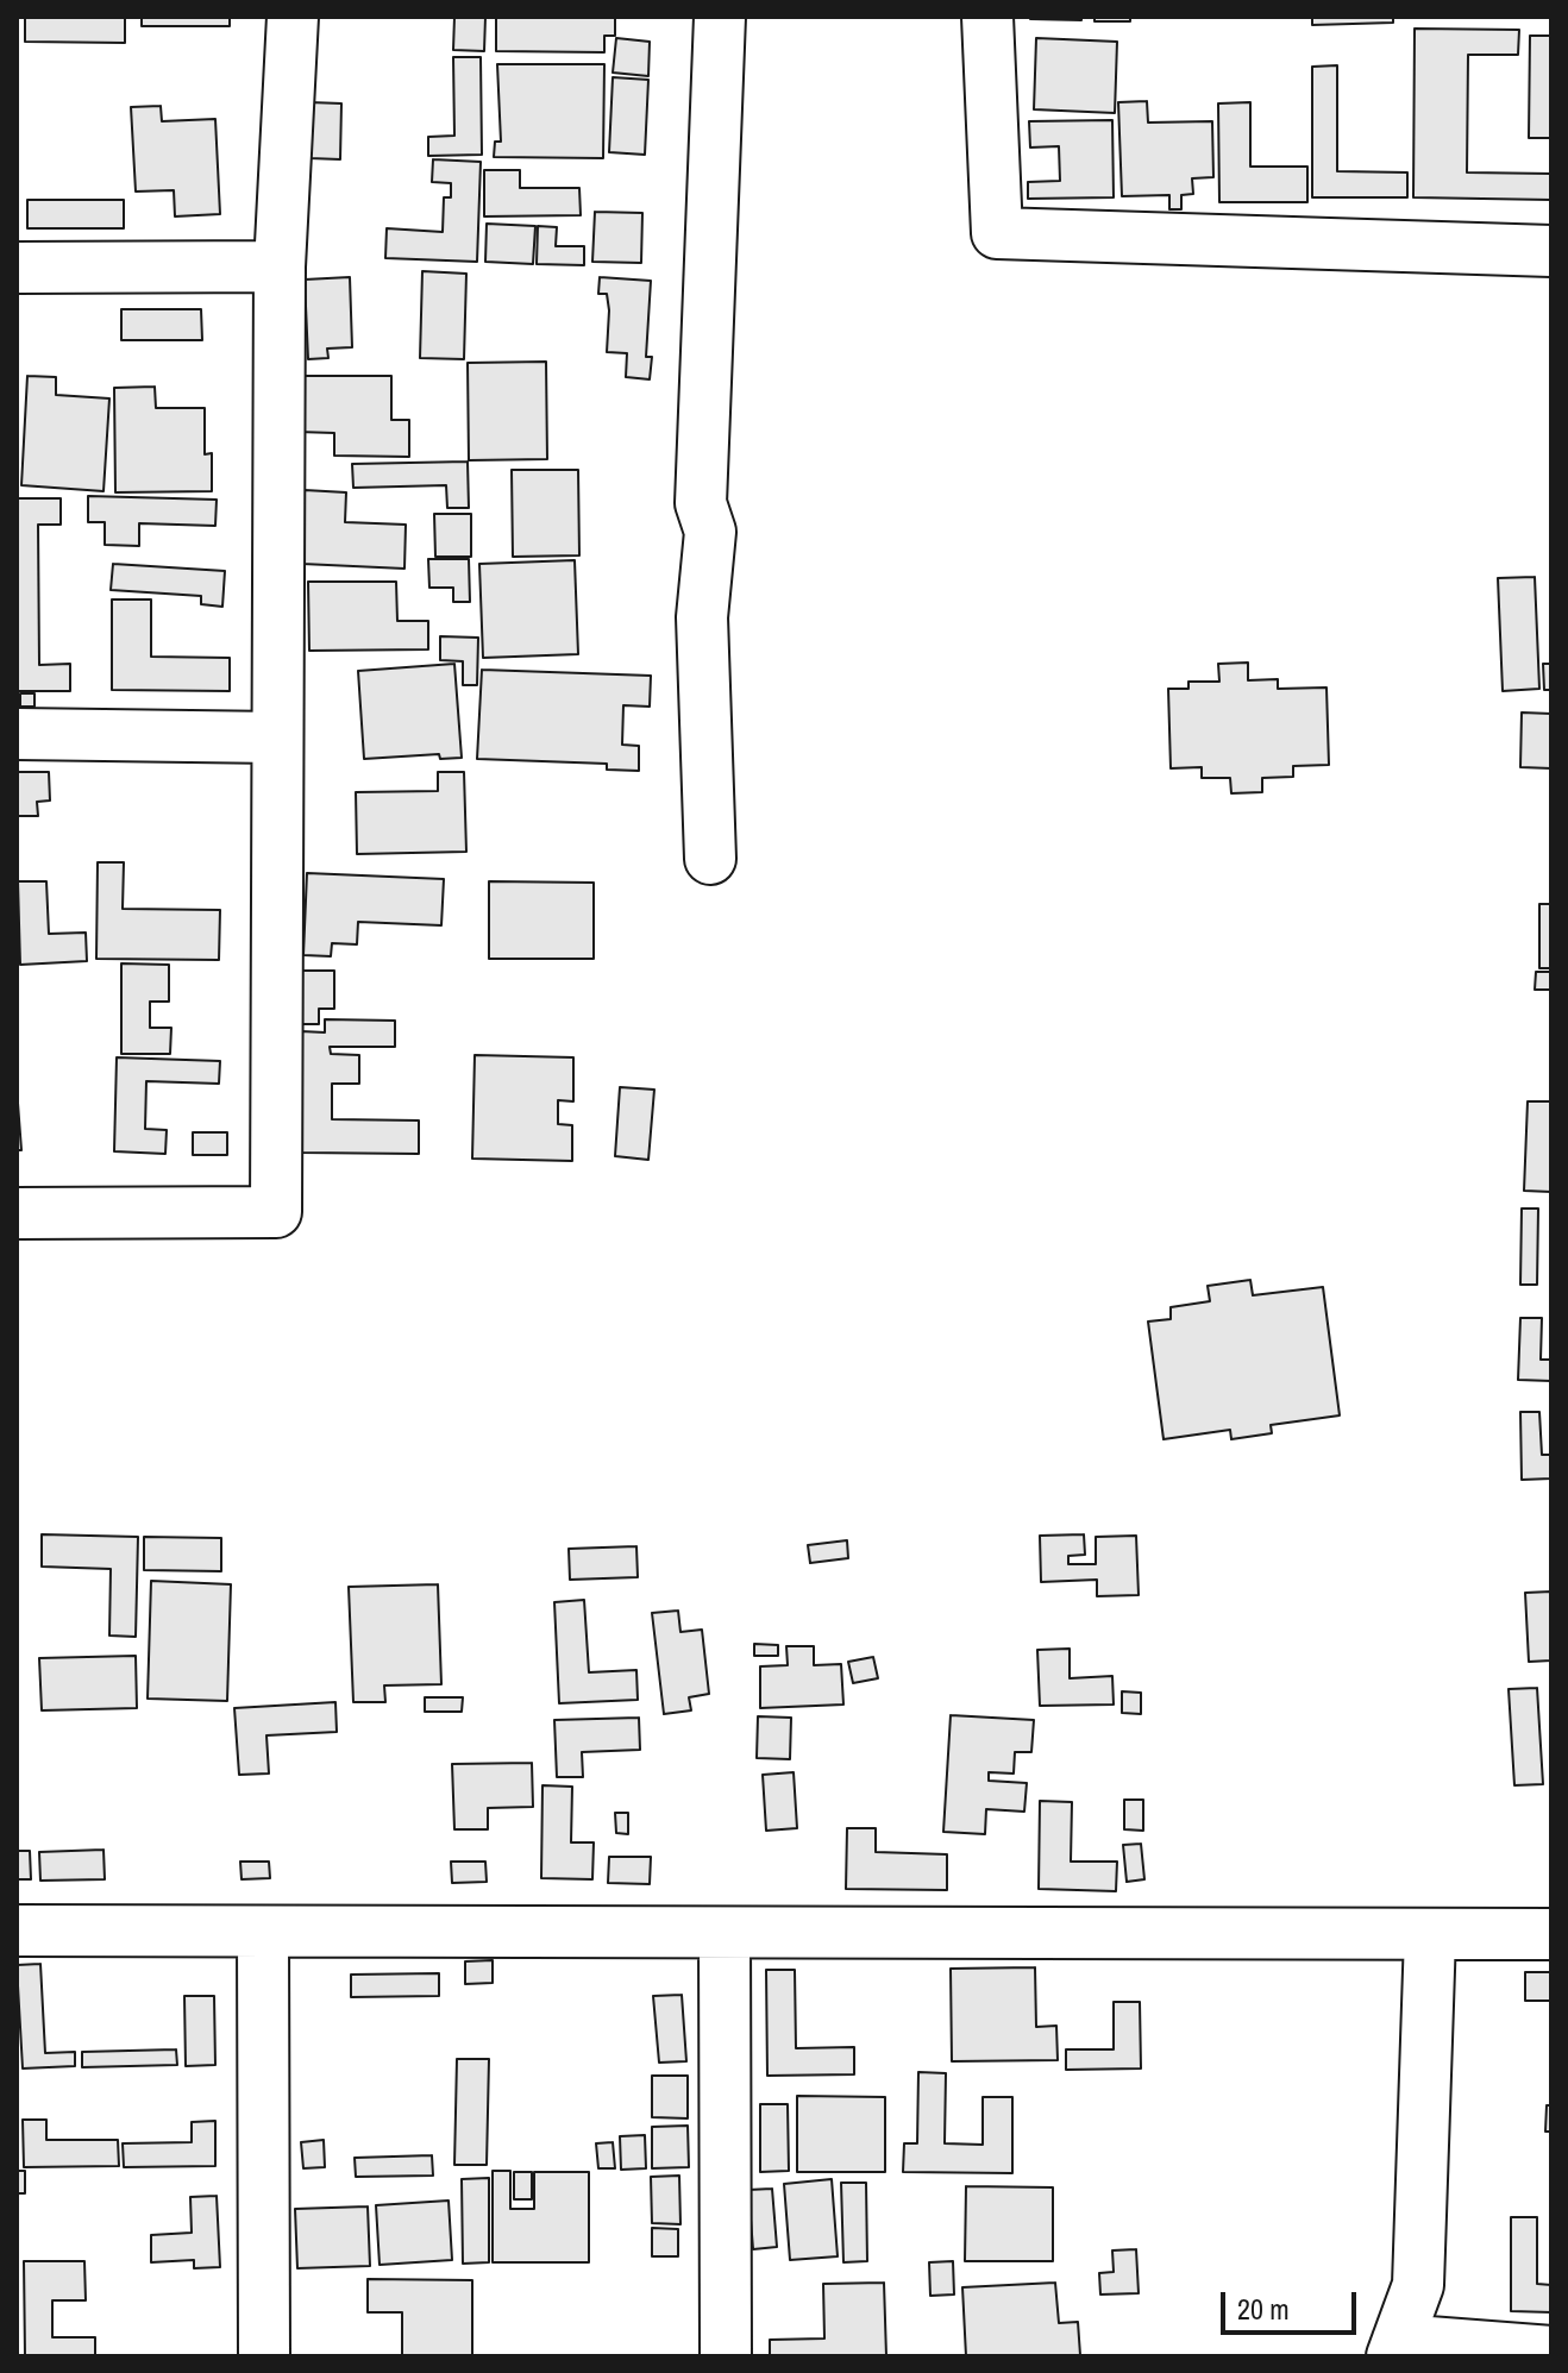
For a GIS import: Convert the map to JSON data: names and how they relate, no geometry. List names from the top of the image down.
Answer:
{
  "scale_bar": "20 m"
}
